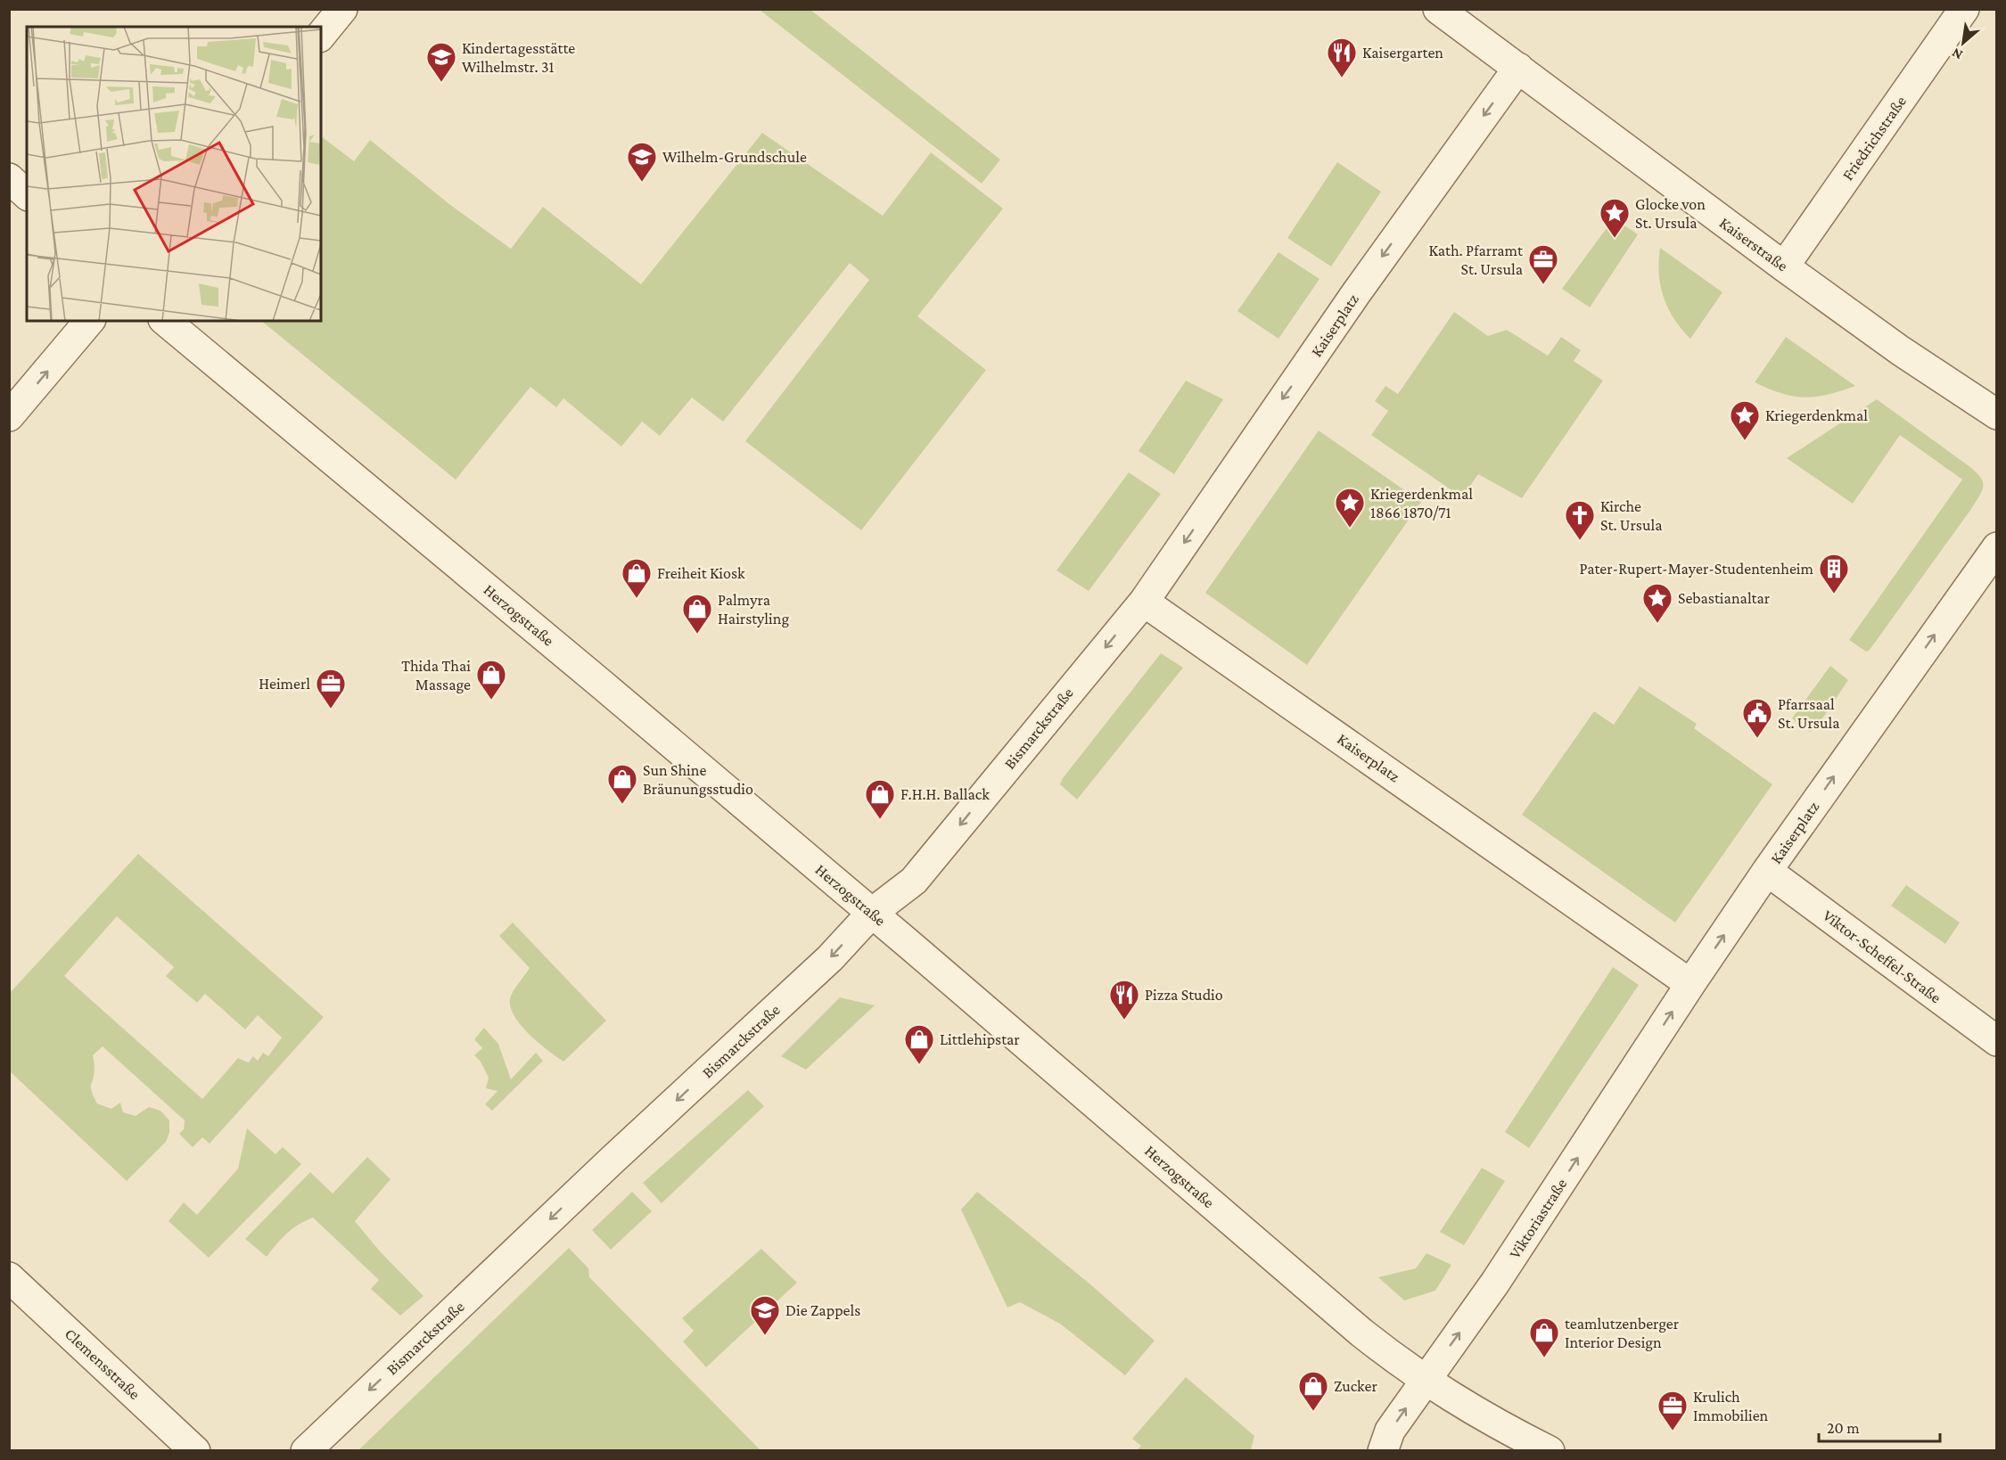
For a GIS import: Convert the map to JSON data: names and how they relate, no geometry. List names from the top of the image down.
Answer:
{
  "streets": {
    "street": [
      "Friedrichstraße",
      "Kaiserstraße",
      "Kaiserplatz",
      "Herzogstraße",
      "Bismarckstraße",
      "Viktor-Scheffel-Straße",
      "Viktoriastraße",
      "Clemensstraße"
    ]
  },
  "crossings": [
    ["Friedrichstraße", "Kaiserstraße"],
    ["Kaiserstraße", "Kaiserplatz"],
    ["Kaiserplatz", "Bismarckstraße"],
    ["Kaiserplatz", "Viktor-Scheffel-Straße"],
    ["Kaiserplatz", "Viktoriastraße"],
    ["Herzogstraße", "Bismarckstraße"],
    ["Herzogstraße", "Viktoriastraße"]
  ],
  "one_way": ["Bismarckstraße", "Viktoriastraße"],
  "places": {
    "restaurant": ["Kaisergarten", "Pizza Studio"],
    "school or university": ["Kindertagesstätte Wilhelmstr. 31", "Wilhelm-Grundschule", "Die Zappels"],
    "place": [
      "Glocke von St. Ursula",
      "Kriegerdenkmal",
      "Kriegerdenkmal 1866 1870/71",
      "Sebastianaltar"
    ],
    "office": ["Kath. Pfarramt St. Ursula", "Heimerl", "Krulich Immobilien"],
    "church": ["Kirche St. Ursula"],
    "building": ["Pater-Rupert-Mayer-Studentenheim"],
    "shop": [
      "Freiheit Kiosk",
      "Palmyra Hairstyling",
      "Thida Thai Massage",
      "Sun Shine Bräunungsstudio",
      "F.H.H. Ballack",
      "Littlehipstar",
      "teamlutzenberger Interior Design",
      "Zucker"
    ],
    "public building": ["Pfarrsaal St. Ursula"]
  },
  "scale_bar": "20 m",
  "north": "bottom left"
}
